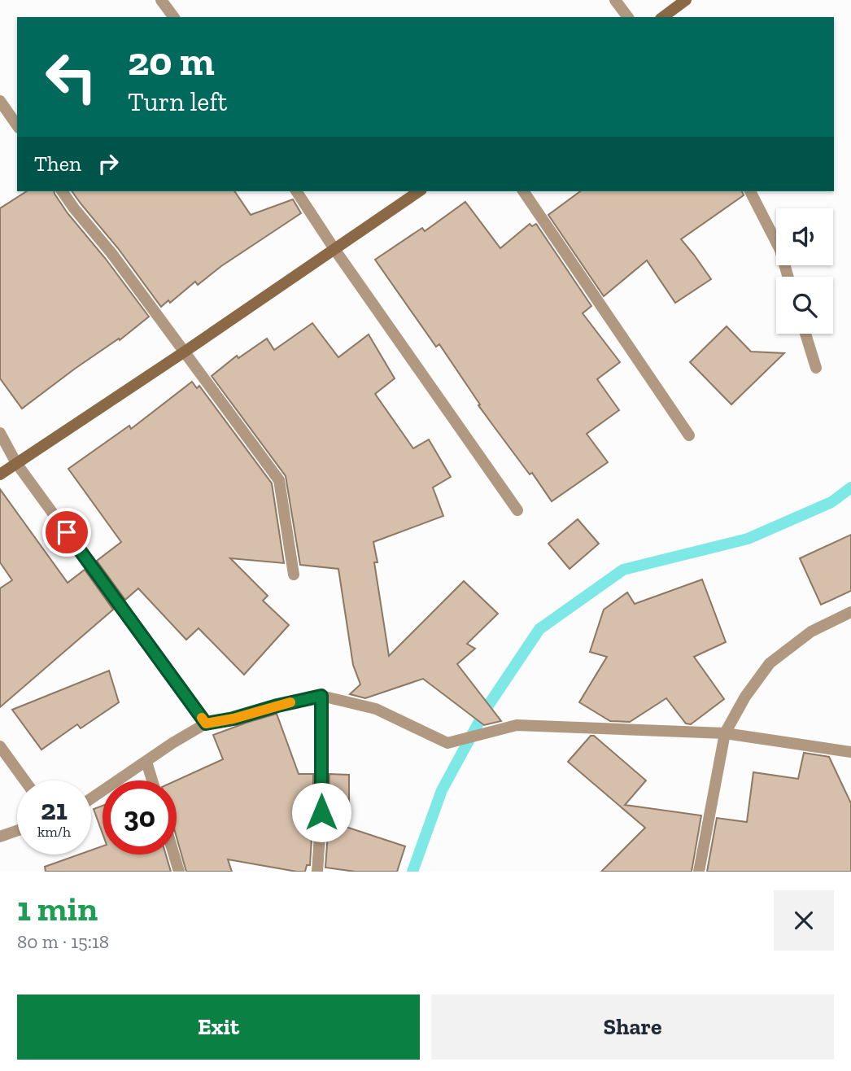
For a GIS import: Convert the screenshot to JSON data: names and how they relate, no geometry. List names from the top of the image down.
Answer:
{
  "page": {
    "turn": ["20 m", "Turn left"],
    "then": "Then",
    "speed": "21 km/h",
    "limit": "30",
    "heading": ["1 min", "80 m · 15:18"],
    "buttons": ["Exit", "Share"]
  }
}
